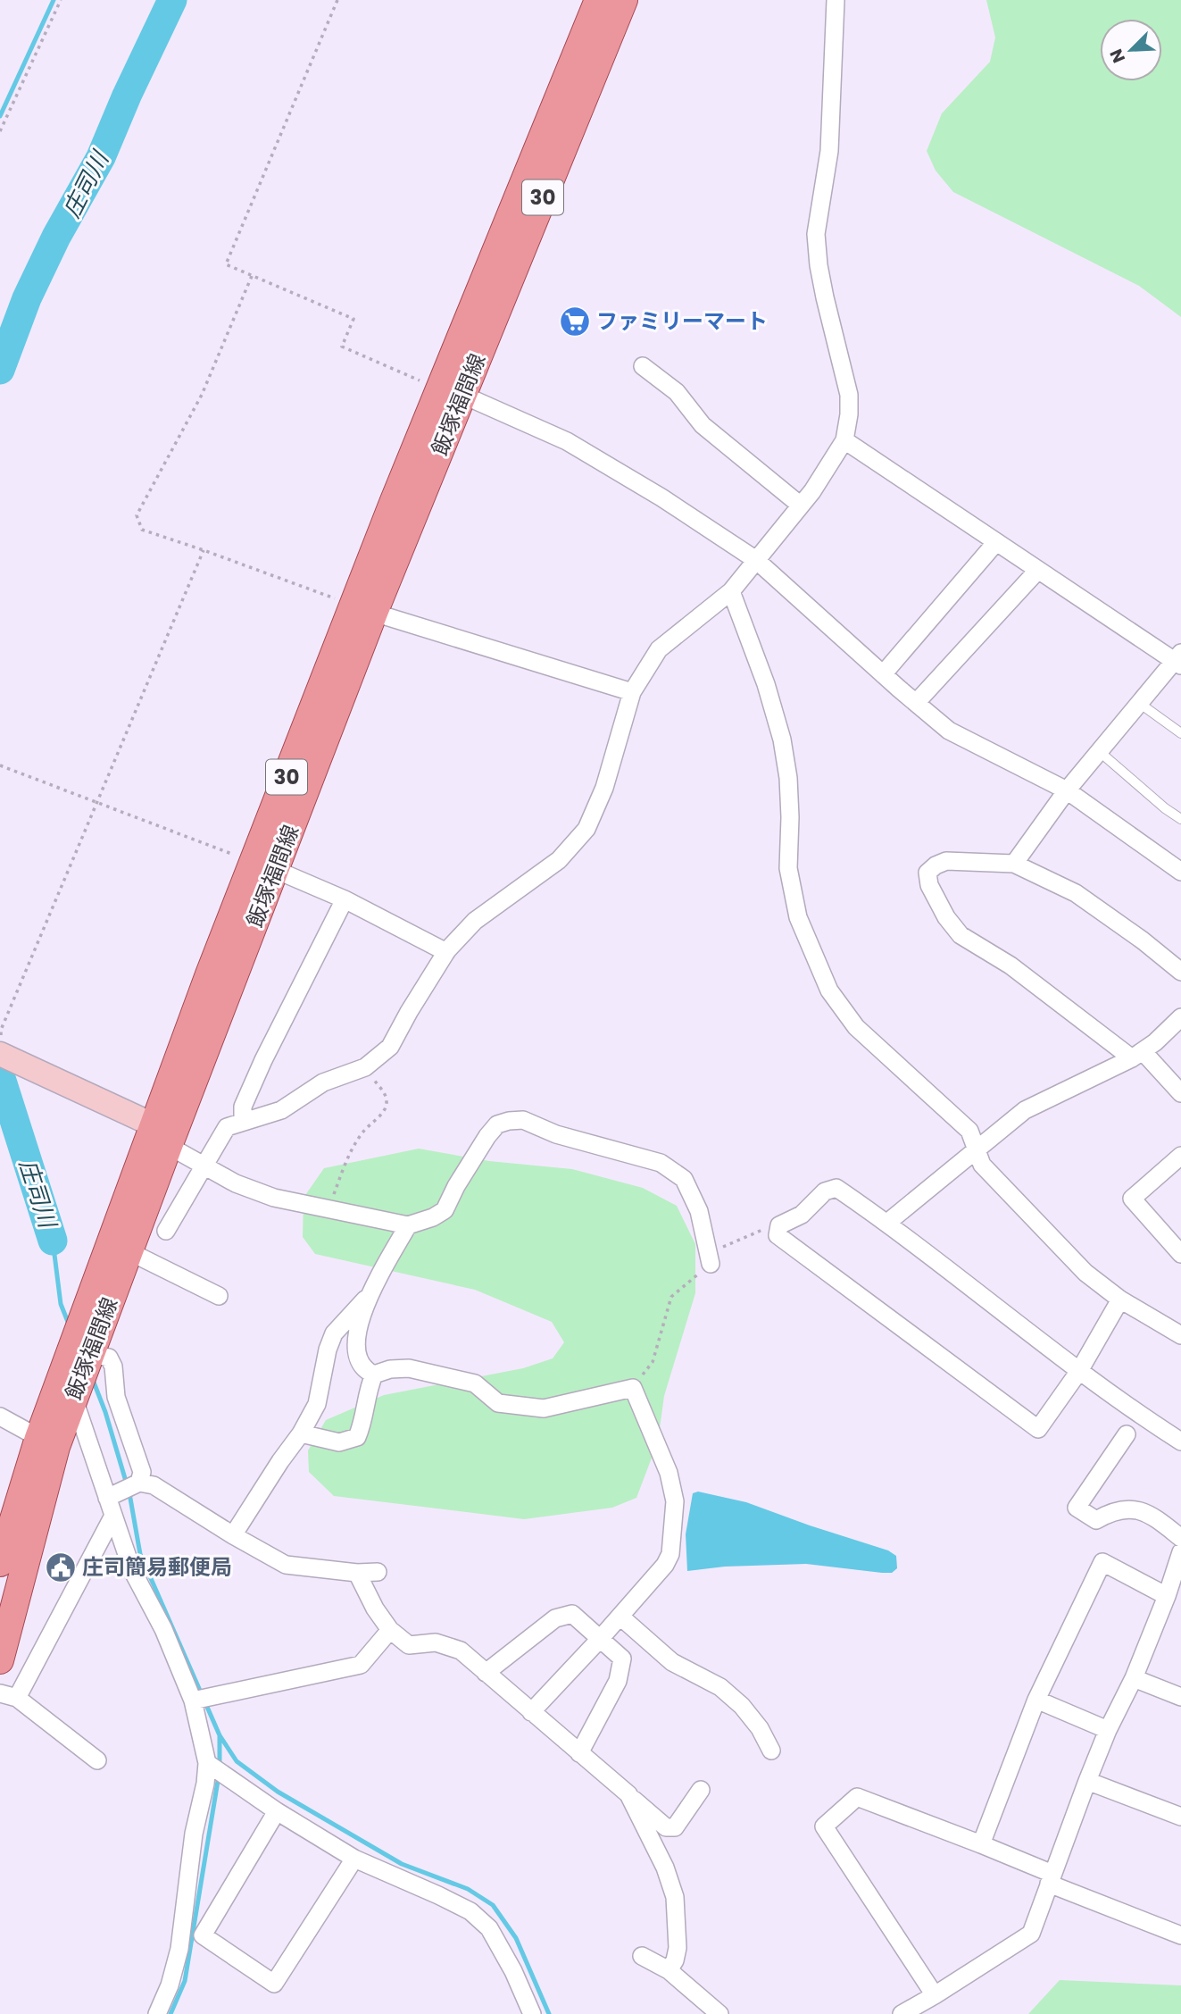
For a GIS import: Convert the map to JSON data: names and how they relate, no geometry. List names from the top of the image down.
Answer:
{
  "streets": {
    "main road": ["30", "飯塚福間線"]
  },
  "water": ["庄司川"],
  "places": {
    "supermarket": ["ファミリーマート"],
    "public building": ["庄司簡易郵便局"]
  },
  "north": "bottom left"
}
